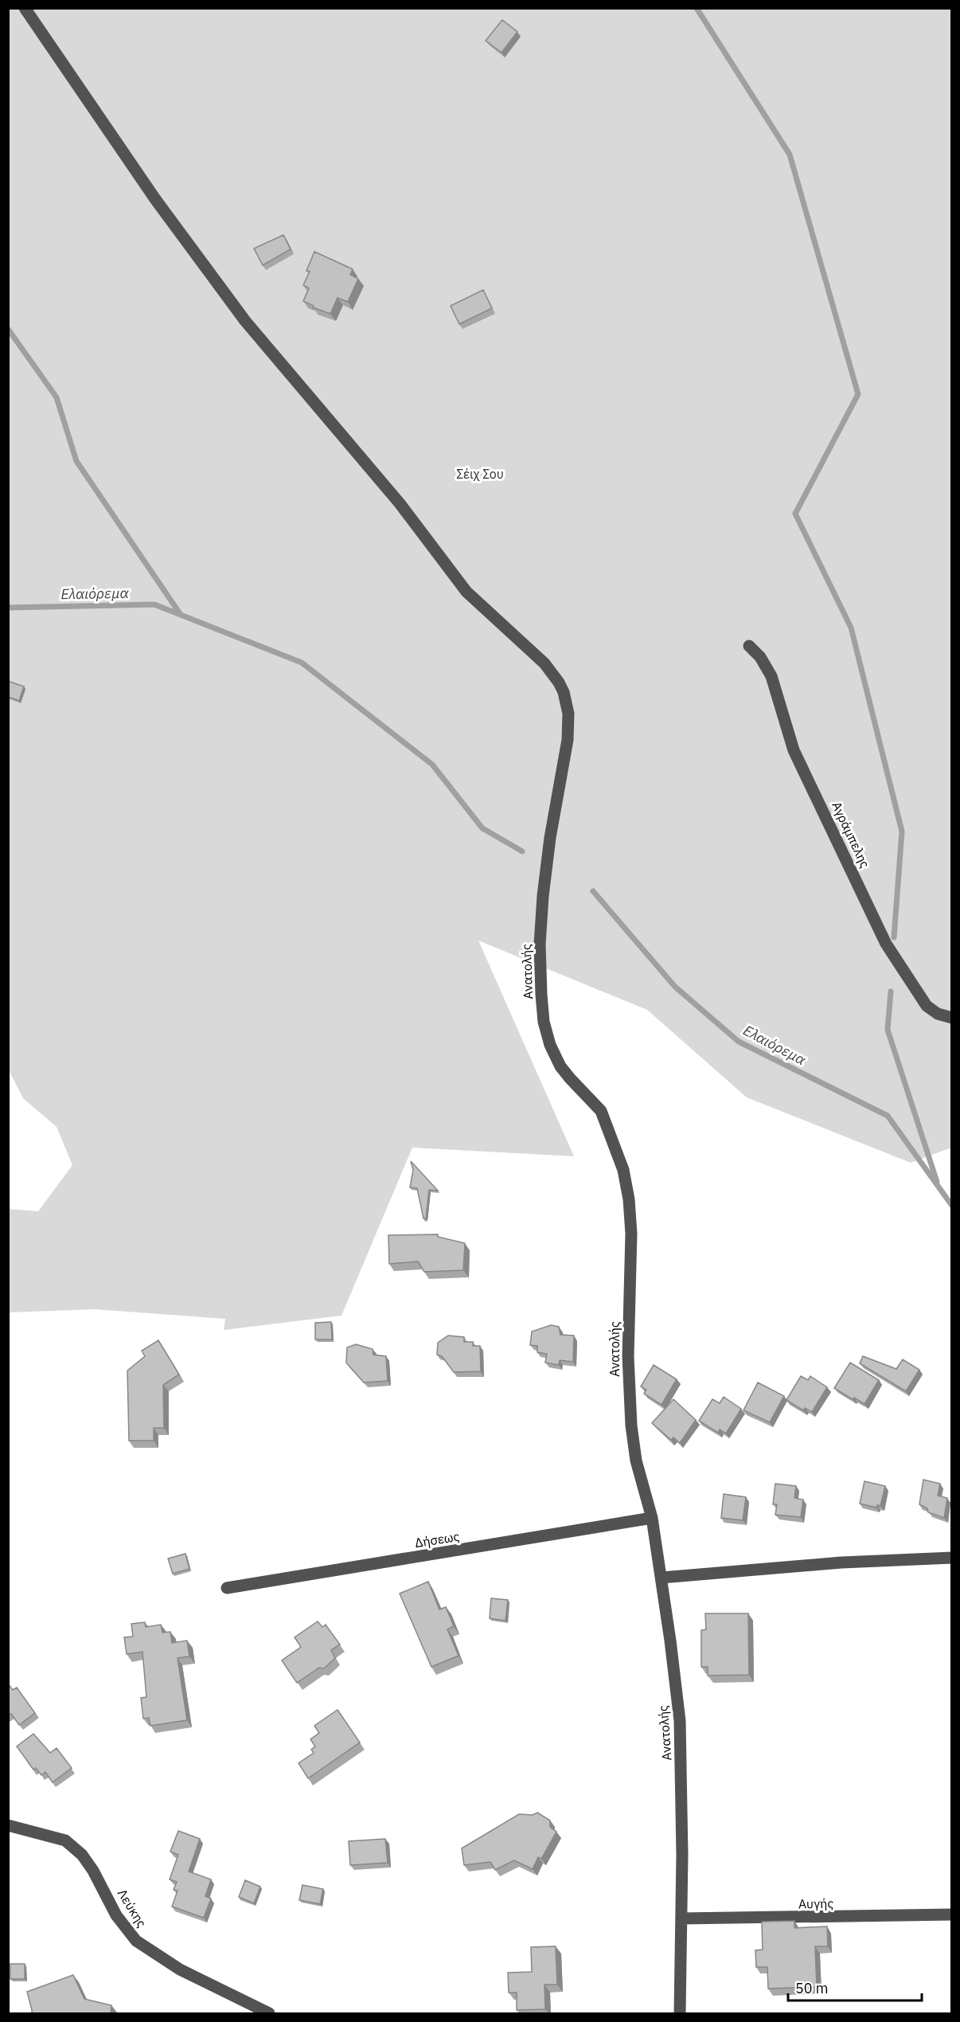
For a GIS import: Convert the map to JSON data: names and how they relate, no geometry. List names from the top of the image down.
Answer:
{
  "streets": {
    "street": [
      "Αγράμπελης",
      "Ανατολής",
      "Δήσεως",
      "Αυγής",
      "Λεύκης"
    ]
  },
  "crossings": [
    ["Ανατολής", "Δήσεως"],
    ["Ανατολής", "Αυγής"]
  ],
  "water": ["Ελαιόρεμα"],
  "parks": ["Σέιχ Σου"],
  "scale_bar": "50 m"
}
